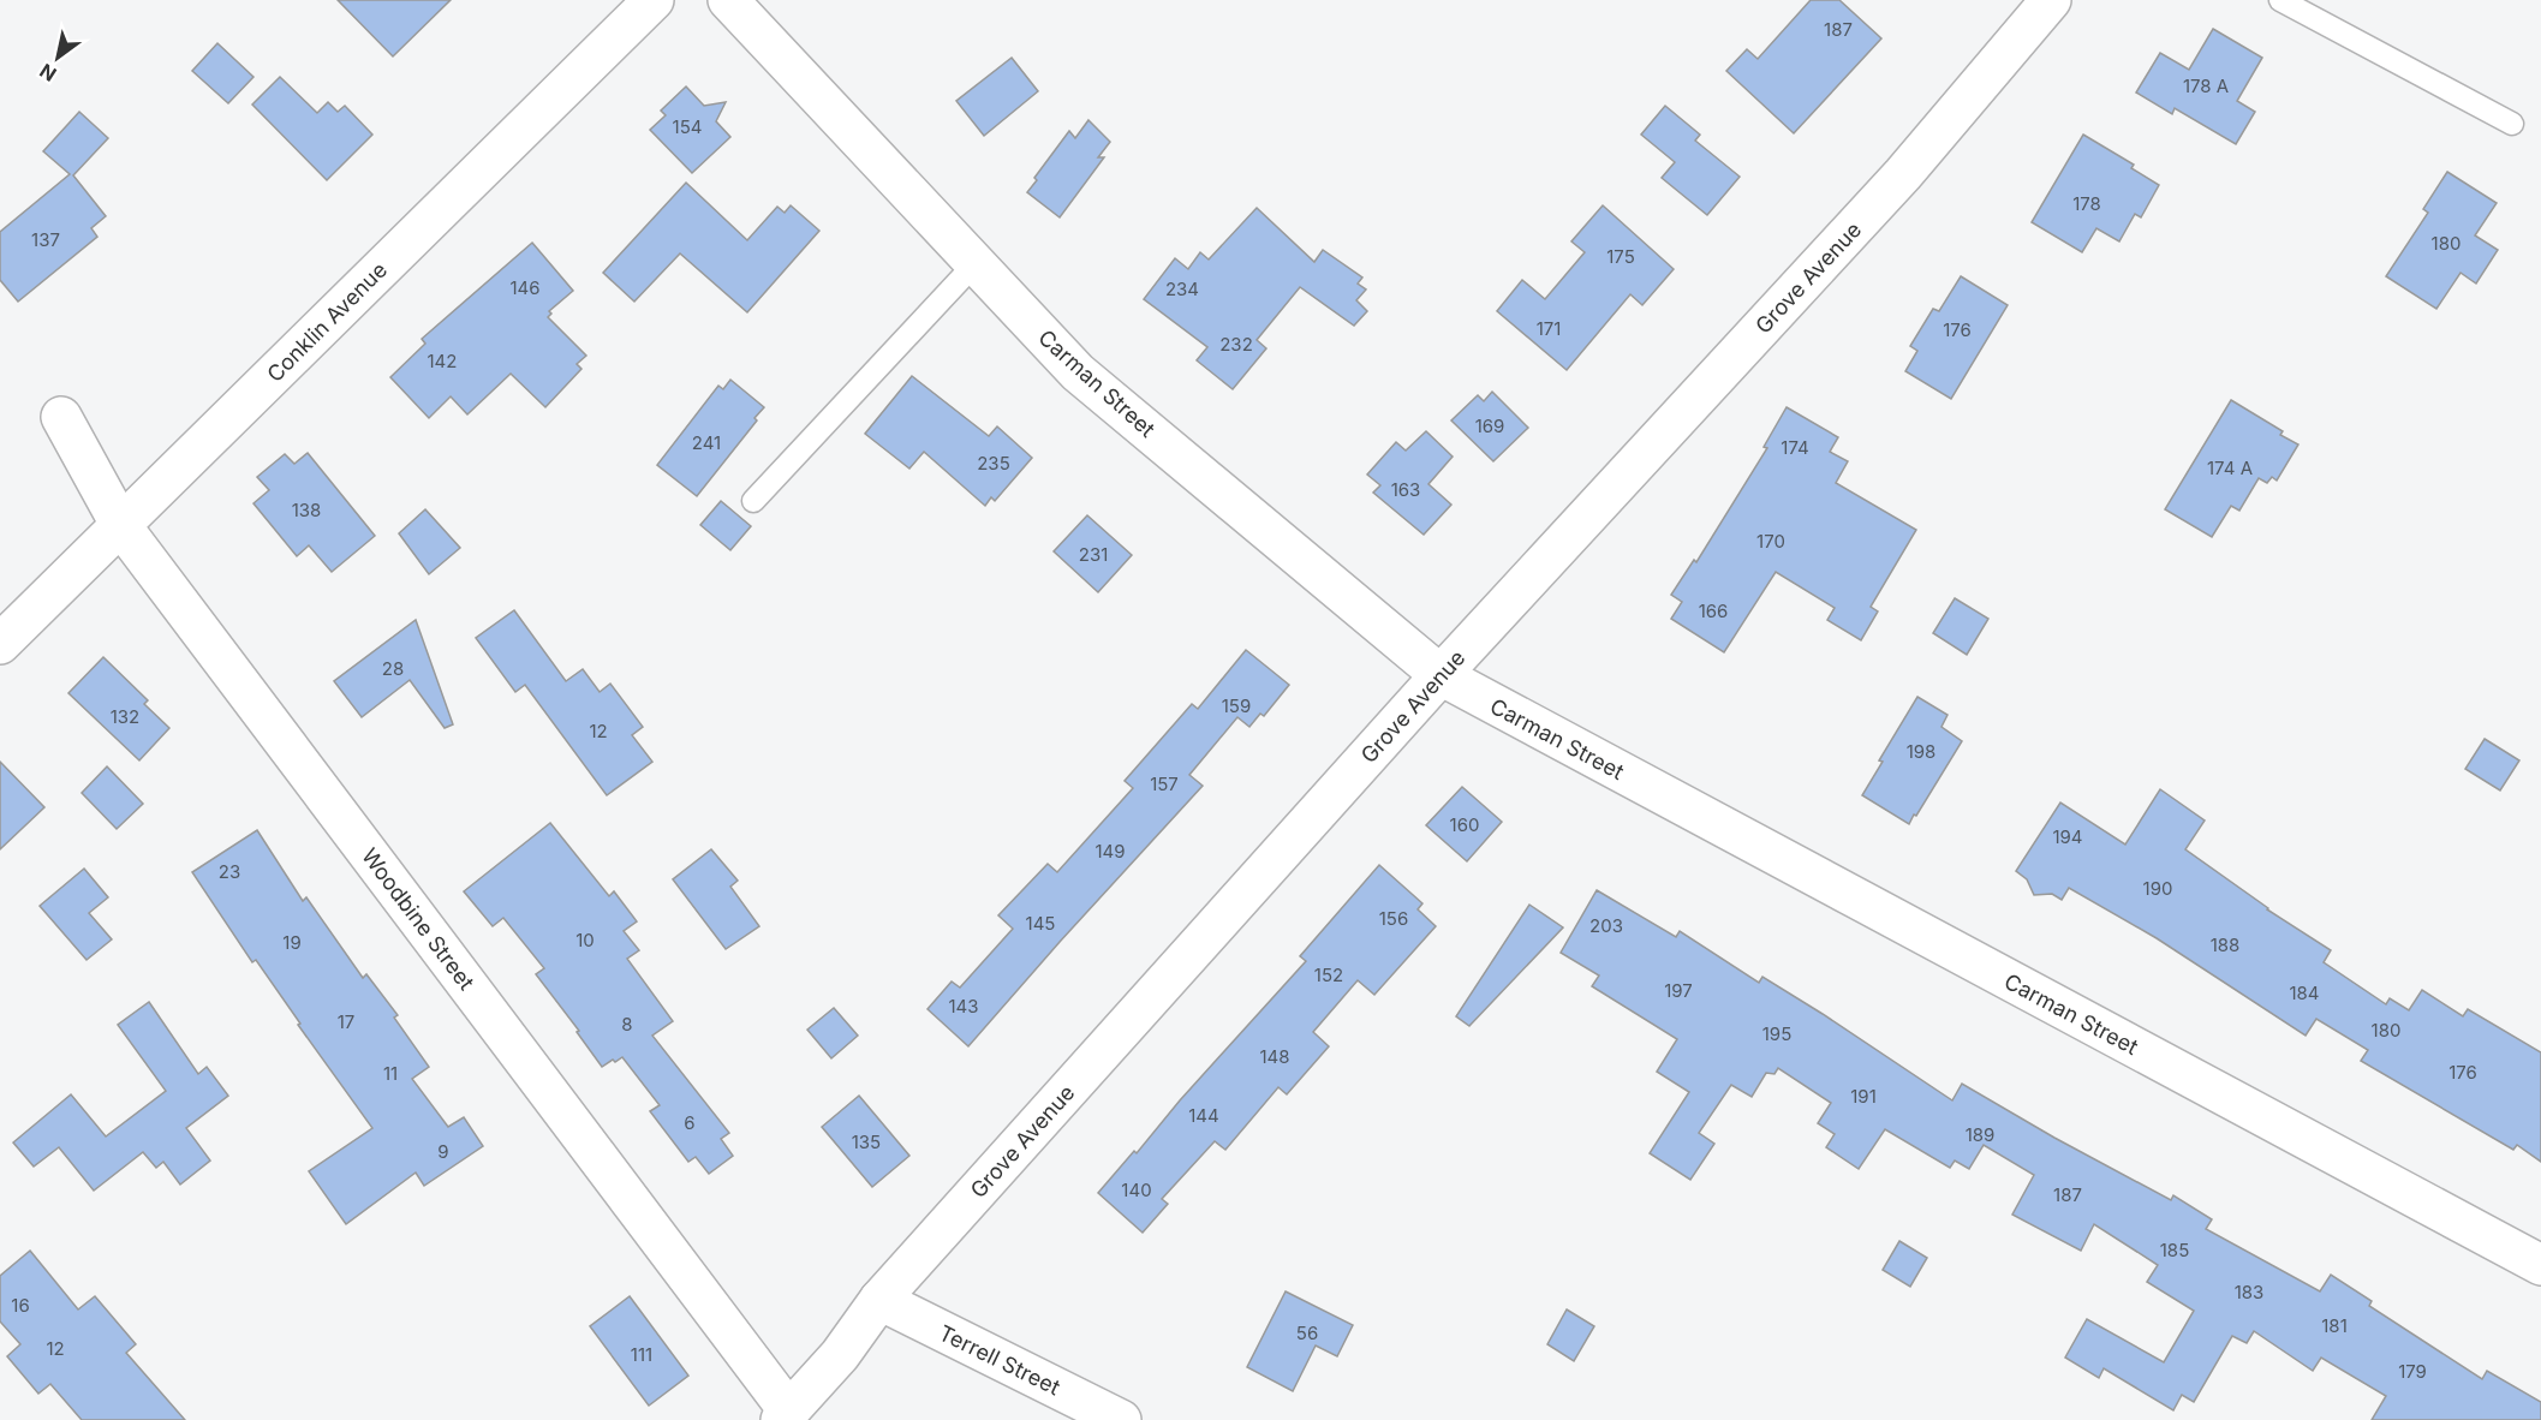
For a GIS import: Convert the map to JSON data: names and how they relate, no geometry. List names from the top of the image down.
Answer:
{
  "streets": {
    "street": [
      "Grove Avenue",
      "Conklin Avenue",
      "Carman Street",
      "Woodbine Street",
      "Terrell Street"
    ]
  },
  "crossings": [
    ["Grove Avenue", "Carman Street"],
    ["Grove Avenue", "Woodbine Street"],
    ["Grove Avenue", "Terrell Street"],
    ["Conklin Avenue", "Woodbine Street"]
  ],
  "house_numbers": [
    "187",
    "178 A",
    "154",
    "178",
    "137",
    "180",
    "175",
    "146",
    "234",
    "171",
    "176",
    "232",
    "142",
    "169",
    "241",
    "174",
    "235",
    "174 A",
    "163",
    "138",
    "170",
    "231",
    "166",
    "28",
    "159",
    "132",
    "12",
    "198",
    "157",
    "160",
    "194",
    "149",
    "23",
    "190",
    "156",
    "145",
    "203",
    "10",
    "19",
    "188",
    "152",
    "197",
    "184",
    "143",
    "17",
    "8",
    "180",
    "195",
    "148",
    "176",
    "11",
    "191",
    "144",
    "6",
    "189",
    "135",
    "9",
    "140",
    "187",
    "185",
    "183",
    "16",
    "181",
    "56",
    "12",
    "111",
    "179"
  ],
  "north": "bottom left"
}
